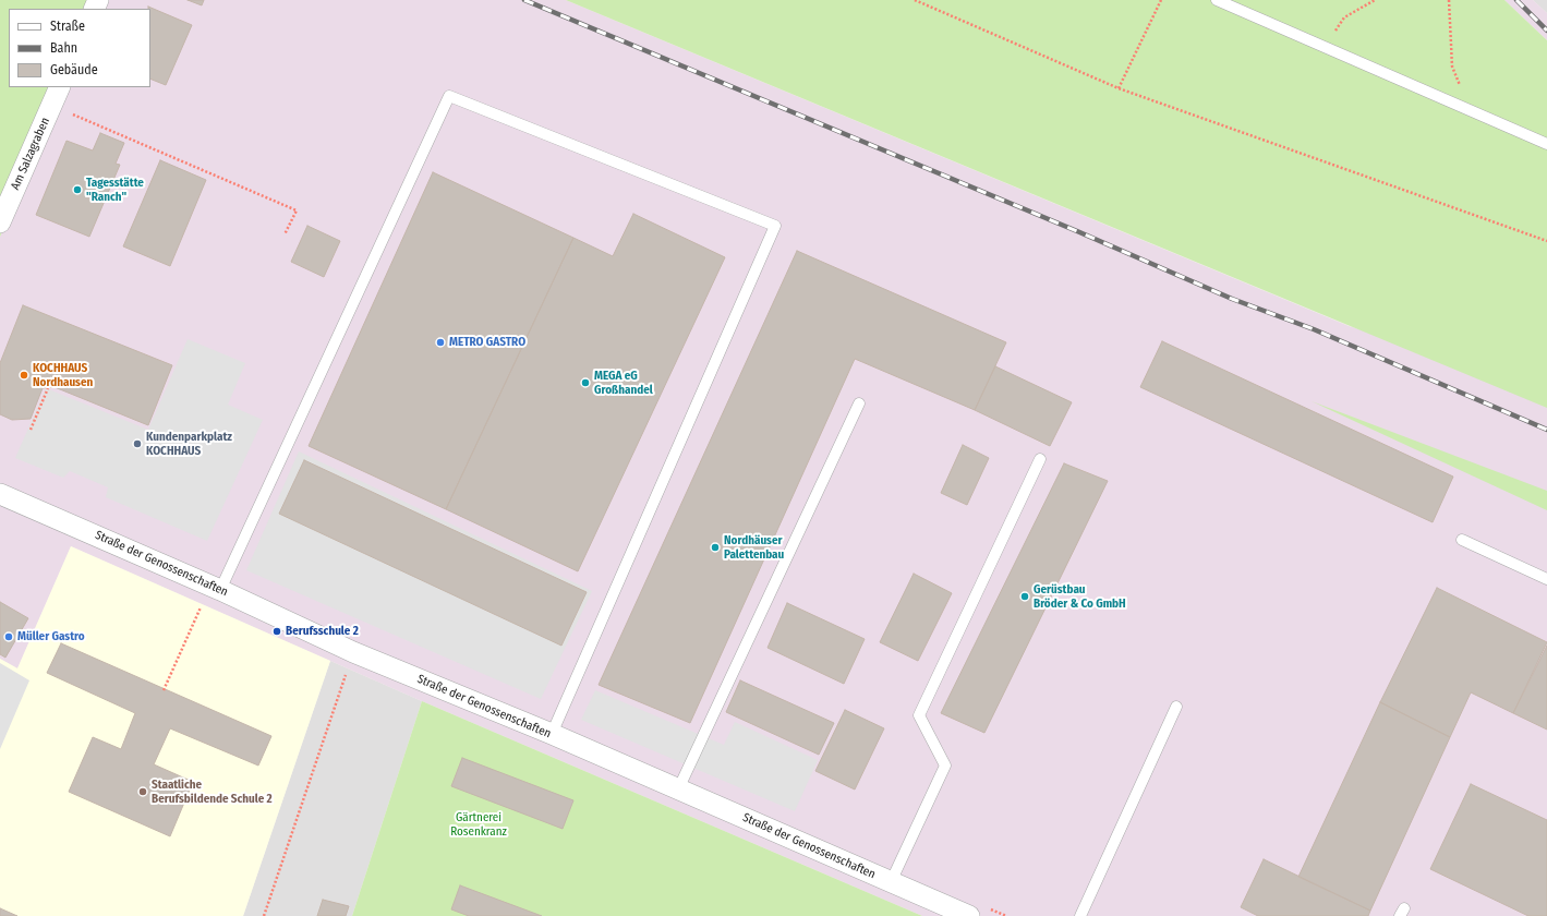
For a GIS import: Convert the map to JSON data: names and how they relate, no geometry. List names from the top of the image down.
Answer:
{
  "streets": {
    "street": ["Am Salzagraben", "Straße der Genossenschaften"]
  },
  "parks": ["Gärtnerei Rosenkranz"],
  "places": [
    "Tagesstätte \"Ranch\"",
    "METRO GASTRO",
    "KOCHHAUS Nordhausen",
    "MEGA eG Großhandel",
    "Kundenparkplatz KOCHHAUS",
    "Nordhäuser Palettenbau",
    "Gerüstbau Bröder & Co GmbH",
    "Berufsschule 2",
    "Müller Gastro",
    "Staatliche Berufsbildende Schule 2"
  ],
  "legend": ["Straße", "Bahn", "Gebäude"]
}
